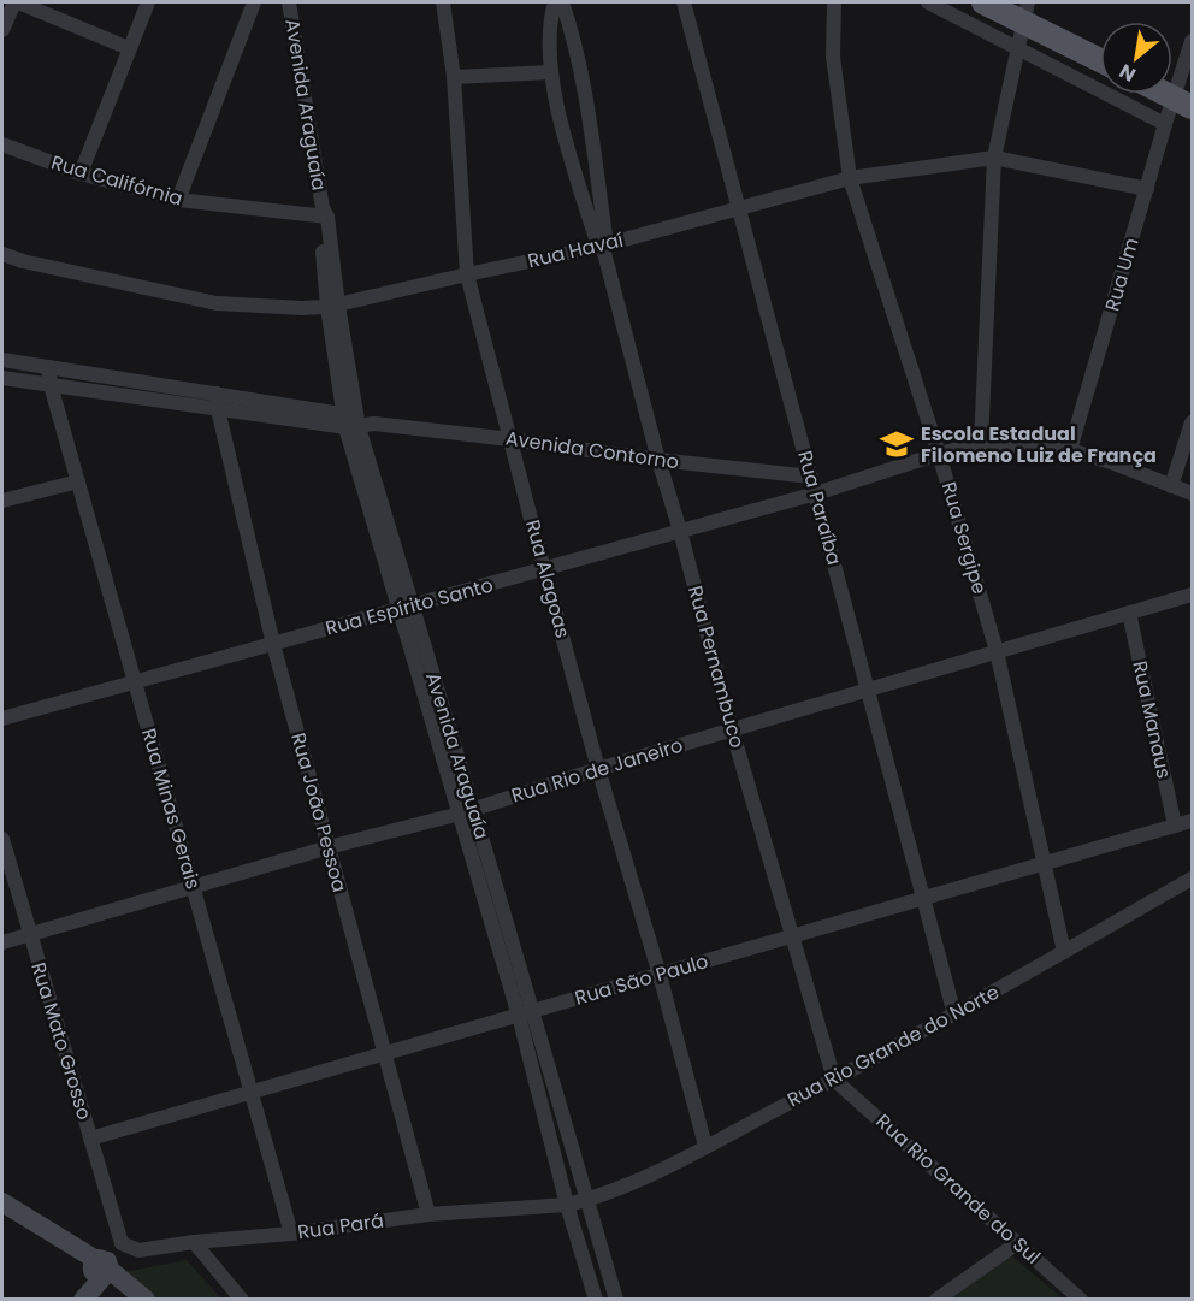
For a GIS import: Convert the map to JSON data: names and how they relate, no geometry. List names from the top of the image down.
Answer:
{
  "streets": {
    "street": [
      "Avenida Araguaía",
      "Rua Califórnia",
      "Rua Havaí",
      "Rua Um",
      "Avenida Contorno",
      "Rua Paraíba",
      "Rua Sergipe",
      "Rua Alagoas",
      "Rua Espírito Santo",
      "Rua Pernambuco",
      "Rua Manaus",
      "Rua Rio de Janeiro",
      "Rua Minas Gerais",
      "Rua João Pessoa",
      "Rua São Paulo",
      "Rua Mato Grosso",
      "Rua Rio Grande do Norte",
      "Rua Rio Grande do Sul",
      "Rua Pará"
    ]
  },
  "crossings": [
    ["Avenida Araguaía", "Rua Califórnia"],
    ["Avenida Araguaía", "Rua Havaí"],
    ["Avenida Araguaía", "Avenida Contorno"],
    ["Avenida Araguaía", "Rua Espírito Santo"],
    ["Avenida Araguaía", "Rua Rio de Janeiro"],
    ["Avenida Araguaía", "Rua São Paulo"],
    ["Avenida Araguaía", "Rua Rio Grande do Norte"],
    ["Avenida Araguaía", "Rua Pará"],
    ["Rua Havaí", "Rua Um"],
    ["Rua Havaí", "Rua Paraíba"],
    ["Rua Havaí", "Rua Sergipe"],
    ["Rua Havaí", "Rua Alagoas"],
    ["Rua Havaí", "Rua Pernambuco"],
    ["Rua Um", "Rua Espírito Santo"],
    ["Avenida Contorno", "Rua Paraíba"],
    ["Avenida Contorno", "Rua Alagoas"],
    ["Avenida Contorno", "Rua Pernambuco"],
    ["Avenida Contorno", "Rua Minas Gerais"],
    ["Avenida Contorno", "Rua João Pessoa"],
    ["Rua Paraíba", "Rua Espírito Santo"],
    ["Rua Paraíba", "Rua Rio de Janeiro"],
    ["Rua Paraíba", "Rua São Paulo"],
    ["Rua Paraíba", "Rua Rio Grande do Norte"],
    ["Rua Sergipe", "Rua Espírito Santo"],
    ["Rua Sergipe", "Rua Rio de Janeiro"],
    ["Rua Sergipe", "Rua São Paulo"],
    ["Rua Sergipe", "Rua Rio Grande do Norte"],
    ["Rua Alagoas", "Rua Espírito Santo"],
    ["Rua Alagoas", "Rua Rio de Janeiro"],
    ["Rua Alagoas", "Rua São Paulo"],
    ["Rua Alagoas", "Rua Rio Grande do Norte"],
    ["Rua Espírito Santo", "Rua Pernambuco"],
    ["Rua Espírito Santo", "Rua Minas Gerais"],
    ["Rua Espírito Santo", "Rua João Pessoa"],
    ["Rua Pernambuco", "Rua Rio de Janeiro"],
    ["Rua Pernambuco", "Rua São Paulo"],
    ["Rua Pernambuco", "Rua Rio Grande do Norte"],
    ["Rua Pernambuco", "Rua Rio Grande do Sul"],
    ["Rua Manaus", "Rua Rio de Janeiro"],
    ["Rua Manaus", "Rua São Paulo"],
    ["Rua Rio de Janeiro", "Rua Minas Gerais"],
    ["Rua Rio de Janeiro", "Rua João Pessoa"],
    ["Rua Rio de Janeiro", "Rua Mato Grosso"],
    ["Rua Minas Gerais", "Rua São Paulo"],
    ["Rua Minas Gerais", "Rua Pará"],
    ["Rua João Pessoa", "Rua São Paulo"],
    ["Rua João Pessoa", "Rua Pará"],
    ["Rua São Paulo", "Rua Mato Grosso"],
    ["Rua Mato Grosso", "Rua Pará"],
    ["Rua Rio Grande do Norte", "Rua Rio Grande do Sul"],
    ["Rua Rio Grande do Norte", "Rua Pará"]
  ],
  "places": {
    "school or university": ["Escola Estadual Filomeno Luiz de França"]
  },
  "north": "bottom left"
}
